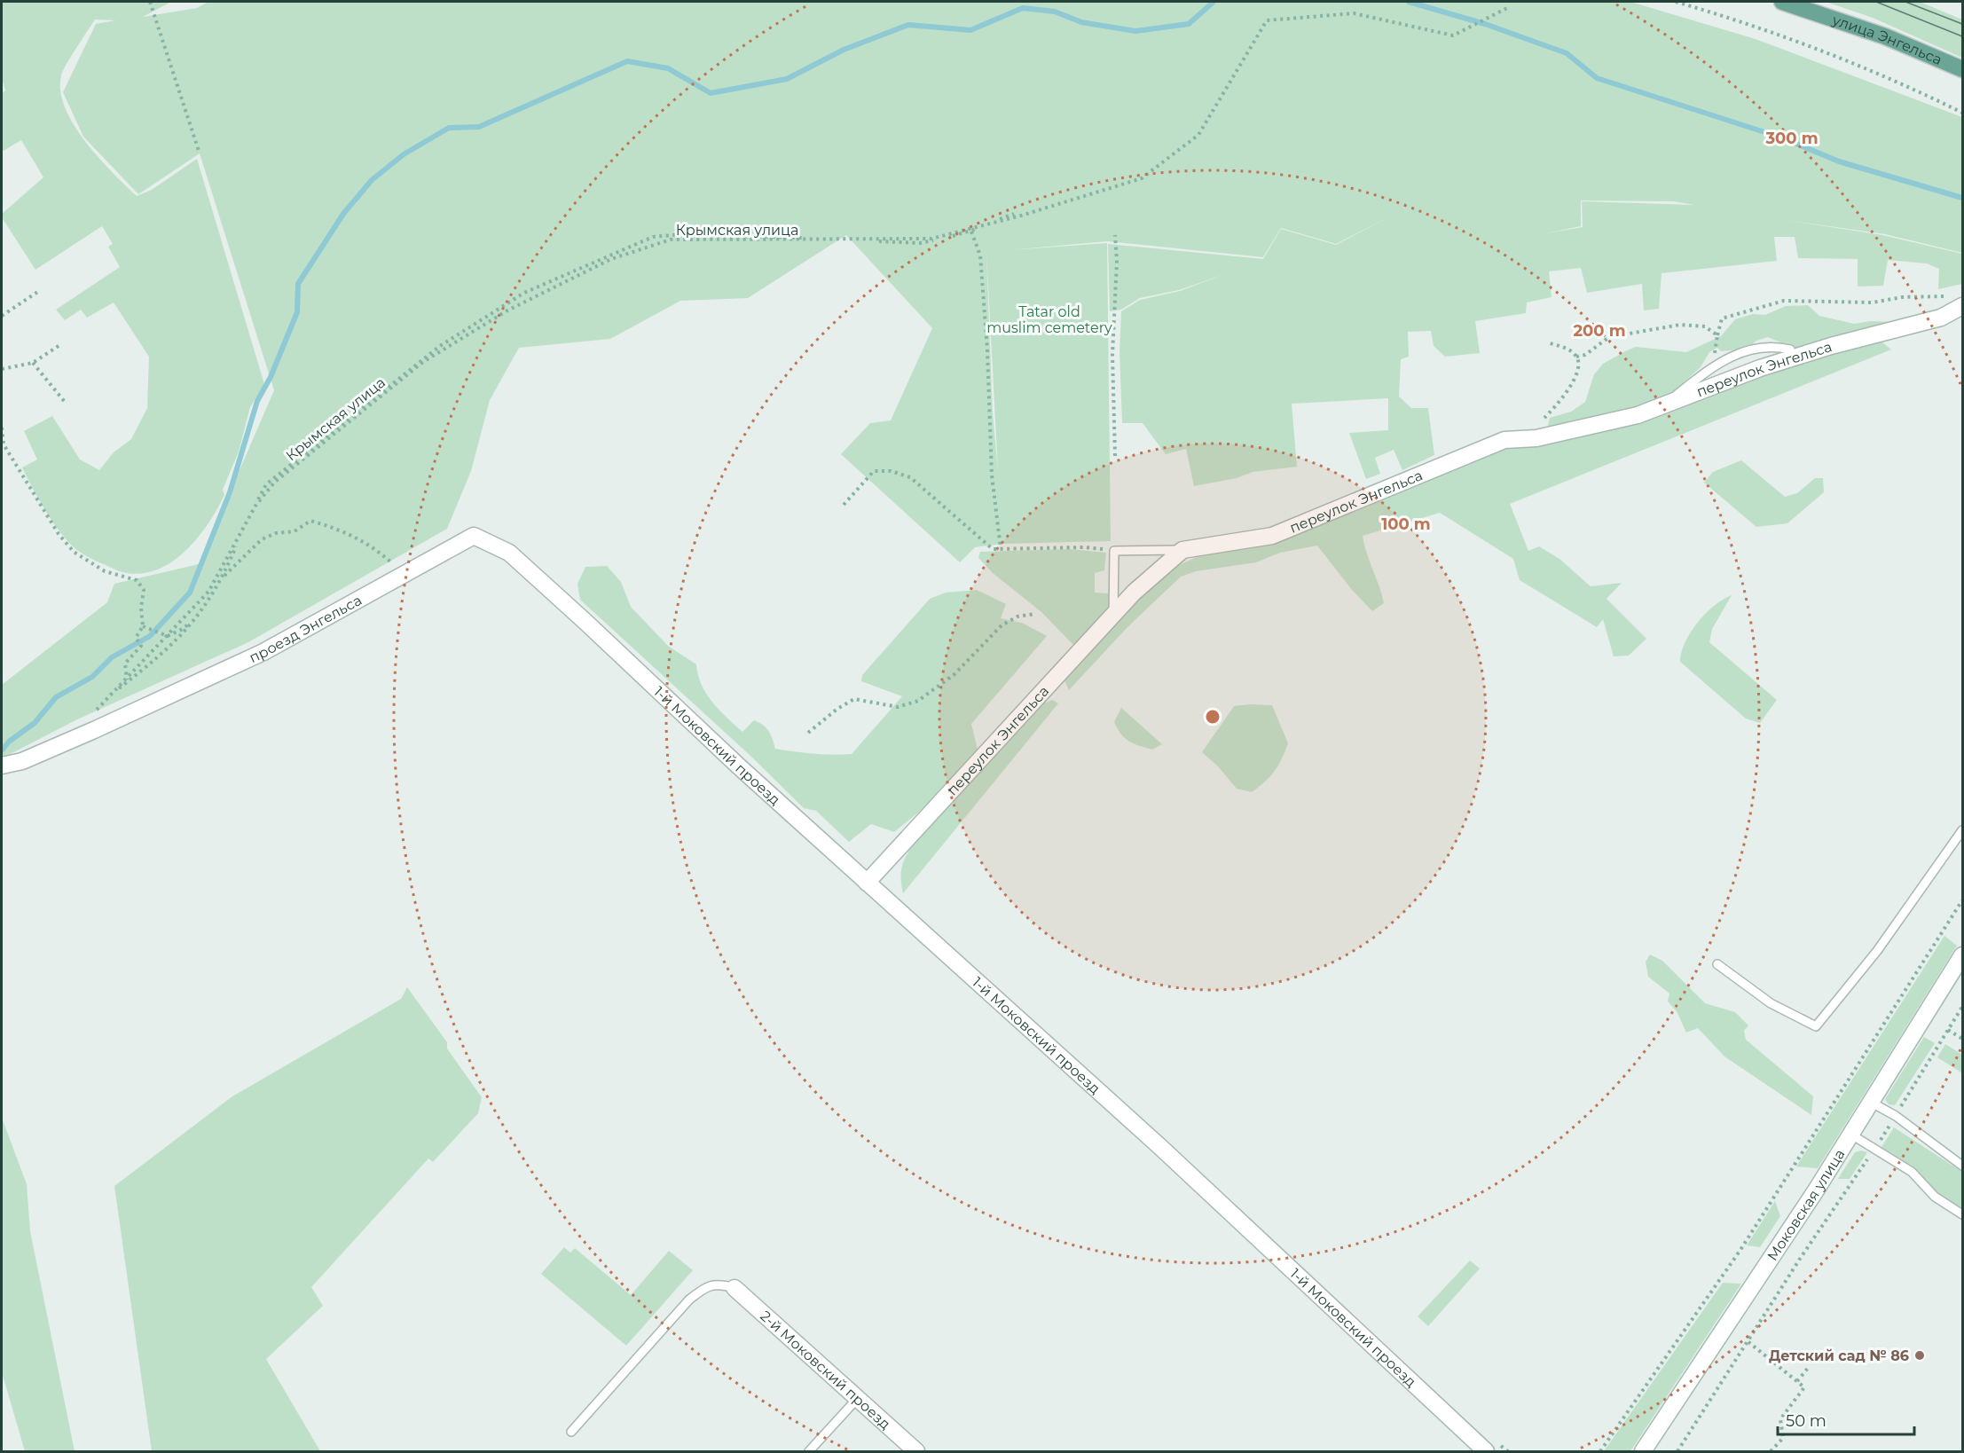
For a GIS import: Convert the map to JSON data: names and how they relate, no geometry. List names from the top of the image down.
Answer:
{
  "streets": {
    "main road": ["улица Энгельса"],
    "street": [
      "переулок Энгельса",
      "проезд Энгельса",
      "1-й Моковский проезд",
      "Моковская улица",
      "2-й Моковский проезд"
    ],
    "path": ["Крымская улица"]
  },
  "crossings": [
    ["Крымская улица", "проезд Энгельса"],
    ["переулок Энгельса", "1-й Моковский проезд"],
    ["проезд Энгельса", "1-й Моковский проезд"]
  ],
  "parks": ["Tatar old muslim cemetery"],
  "places": ["Детский сад № 86"],
  "scale_bar": "50 m",
  "rings": ["300 m", "200 m", "100 m"]
}
